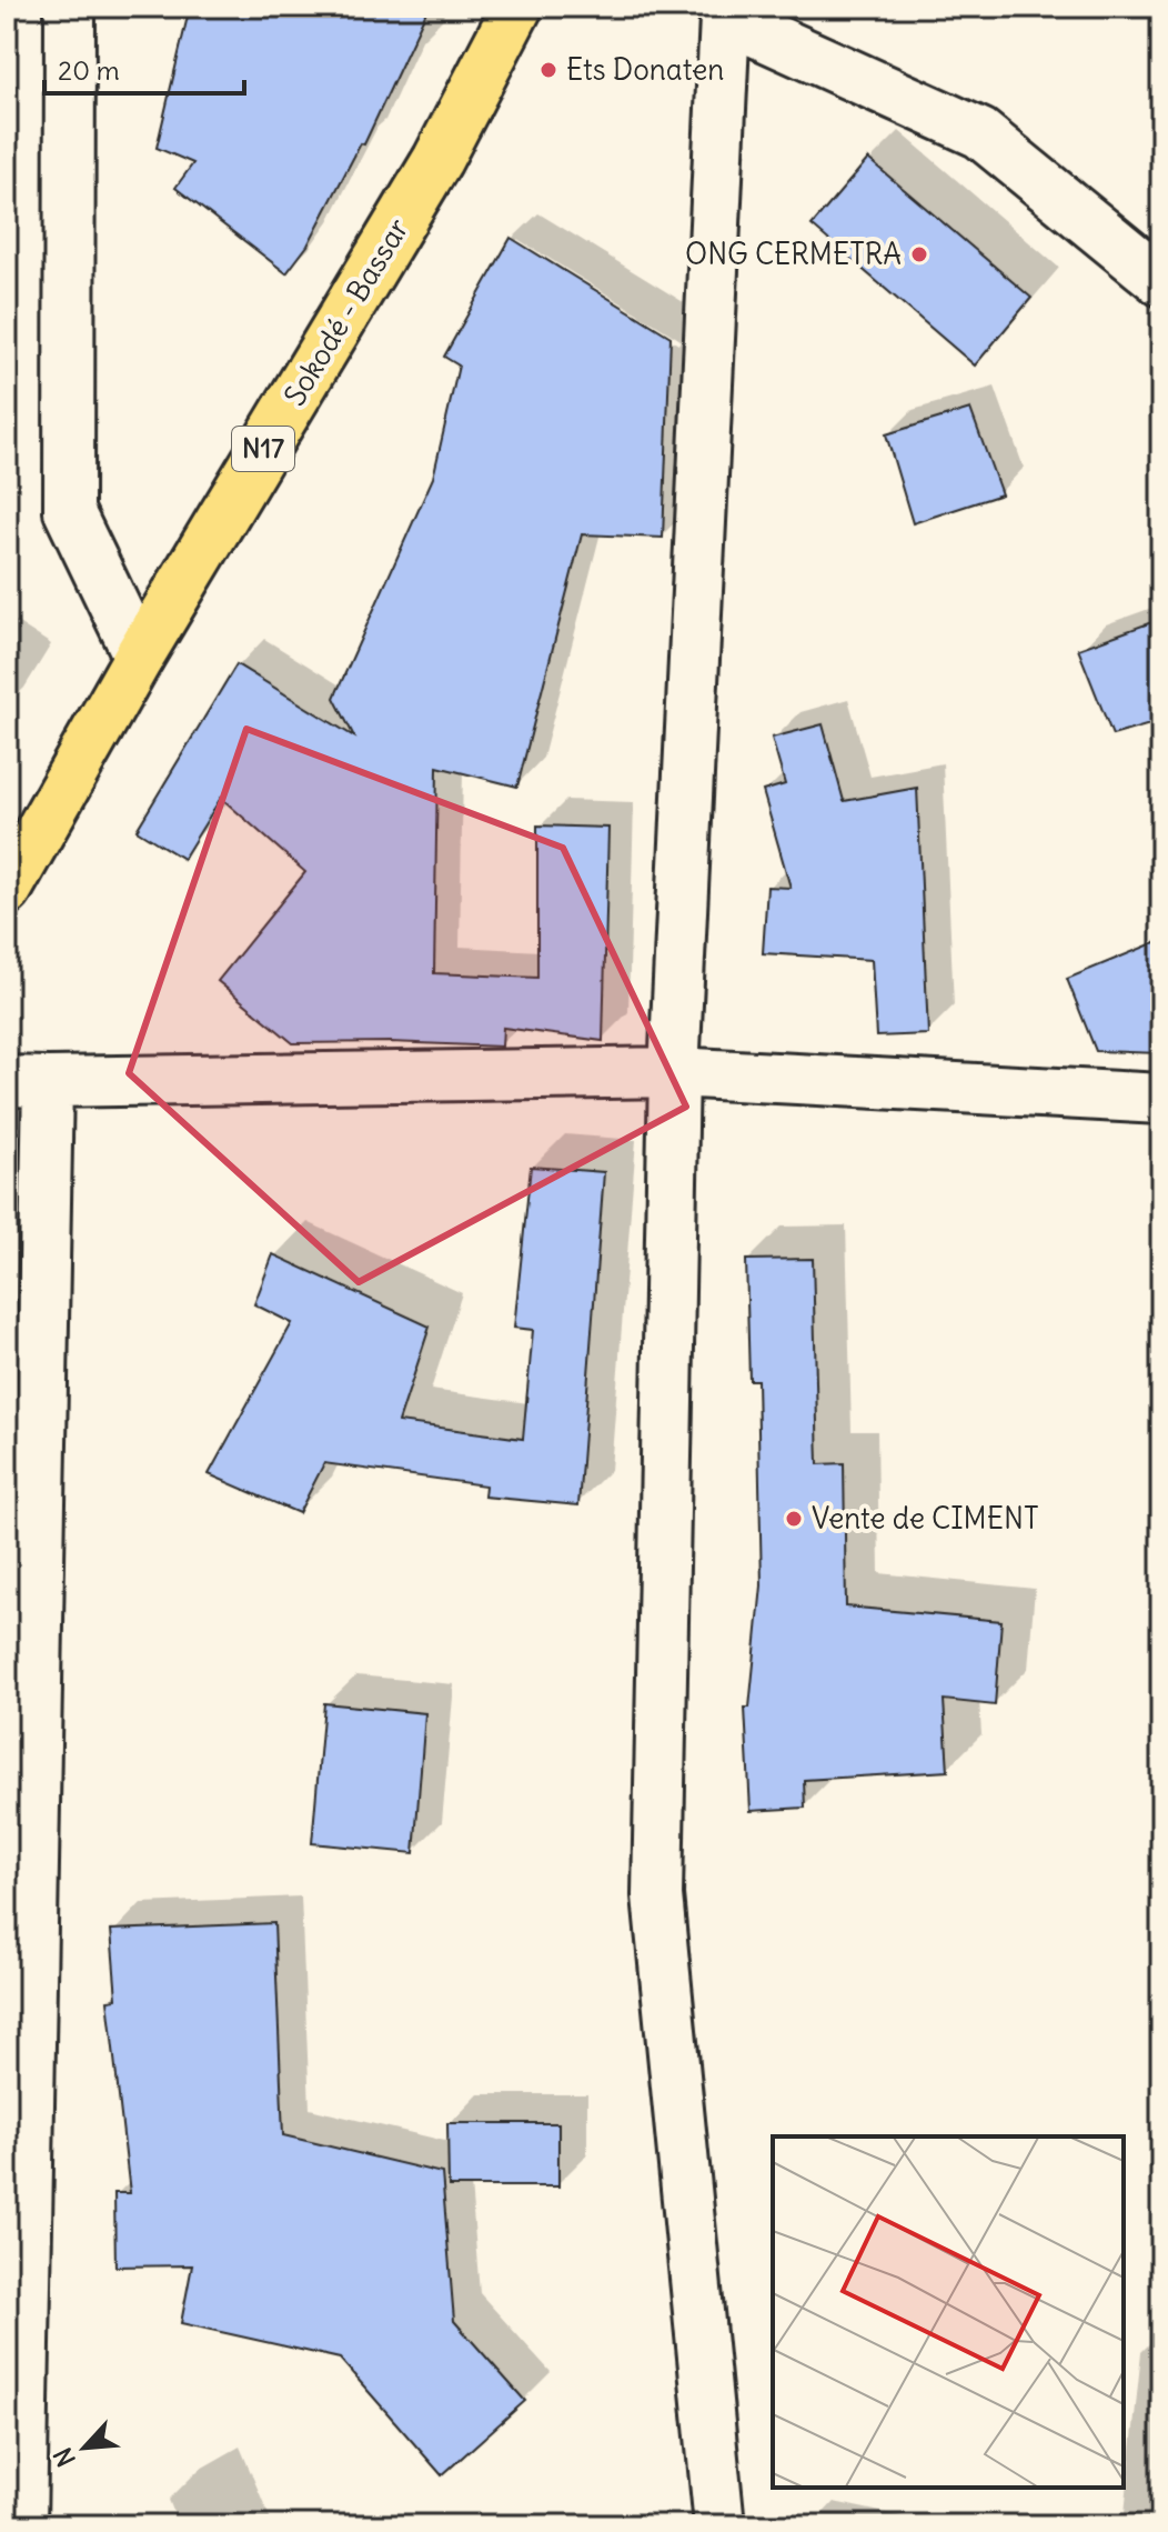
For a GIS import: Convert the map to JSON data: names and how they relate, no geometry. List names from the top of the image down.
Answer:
{
  "streets": {
    "main road": ["Sokodé - Bassar", "N17"]
  },
  "places": ["Ets Donaten", "ONG CERMETRA", "Vente de CIMENT"],
  "scale_bar": "20 m",
  "north": "bottom left"
}
